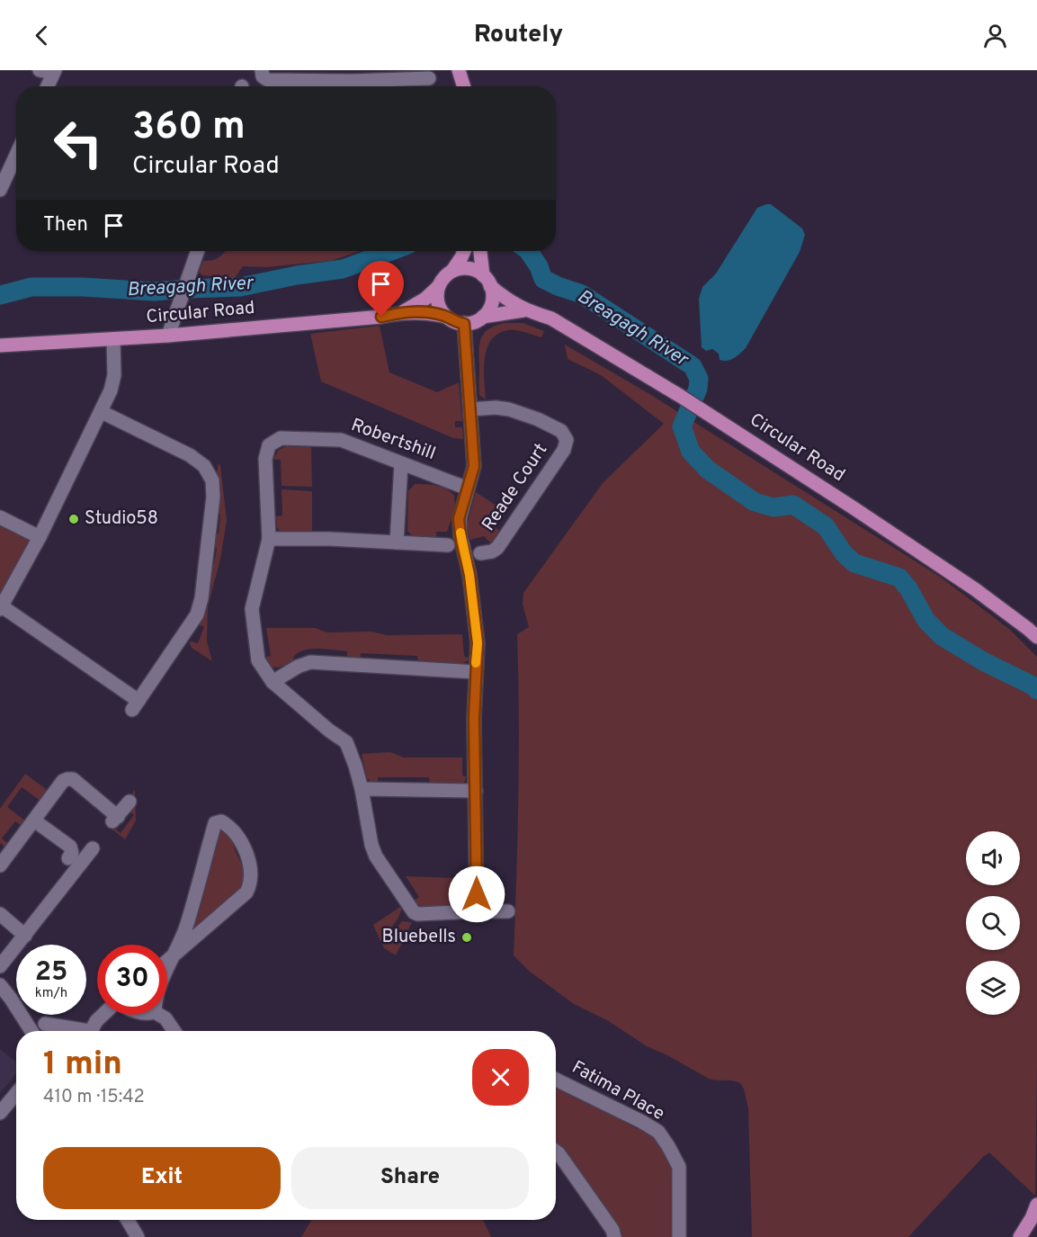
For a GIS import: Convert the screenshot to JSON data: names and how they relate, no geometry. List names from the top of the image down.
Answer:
{
  "streets": {
    "main road": ["Circular Road"],
    "street": ["Robertshill", "Reade Court", "Fatima Place"]
  },
  "water": ["Breagagh River"],
  "places": ["Studio58", "Bluebells"],
  "page": {
    "header": "Routely",
    "turn": ["360 m", "Circular Road"],
    "then": "Then",
    "speed": "25 km/h",
    "limit": "30",
    "heading": ["1 min", "410 m · 15:42"],
    "buttons": ["Exit", "Share"]
  }
}
